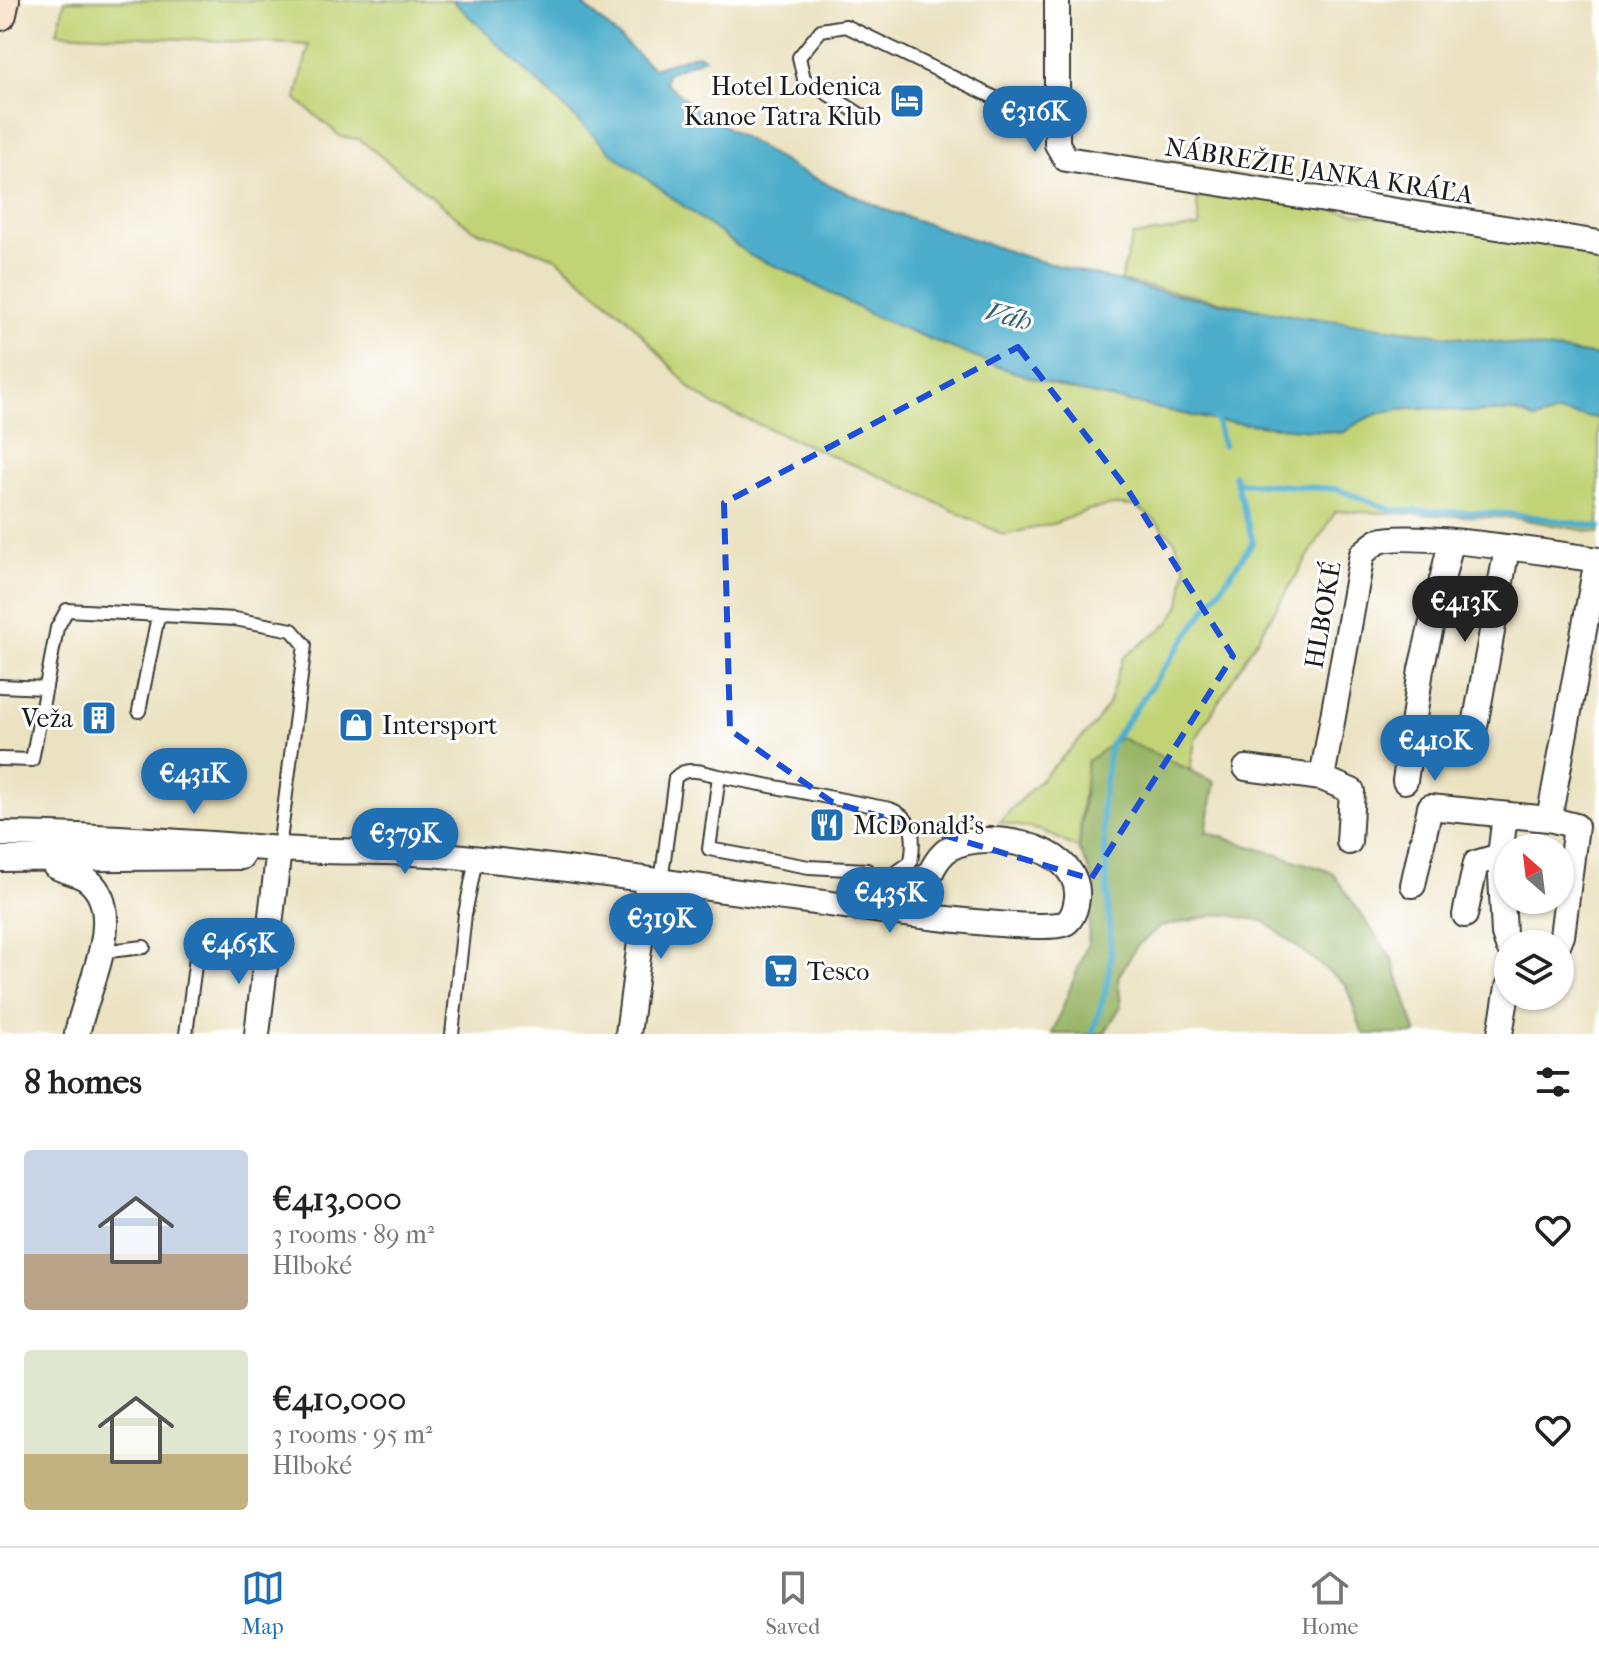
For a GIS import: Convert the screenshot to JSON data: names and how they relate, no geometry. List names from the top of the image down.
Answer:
{
  "streets": {
    "street": ["NÁBREŽIE JANKA KRÁĽA", "HLBOKÉ"]
  },
  "water": ["Váh"],
  "places": {
    "hotel": ["Hotel Lodenica Kanoe Tatra Klub"],
    "building": ["Veža"],
    "shop": ["Intersport"],
    "restaurant": ["McDonald's"],
    "supermarket": ["Tesco"]
  },
  "north": "top left",
  "page": {
    "price": [
      "€316K",
      "€413K",
      "€410K",
      "€431K",
      "€379K",
      "€435K",
      "€319K",
      "€465K"
    ],
    "heading": "8 homes",
    "list": [
      {
        "name": "€413,000",
        "note": "3 rooms · 89 m² · Hlboké"
      },
      {
        "name": "€410,000",
        "note": "3 rooms · 95 m² · Hlboké"
      }
    ],
    "tabs": ["Map", "Saved", "Home"]
  }
}
